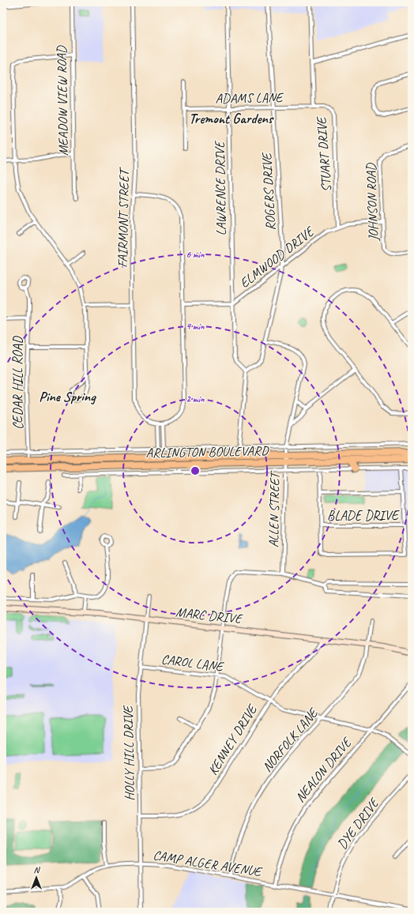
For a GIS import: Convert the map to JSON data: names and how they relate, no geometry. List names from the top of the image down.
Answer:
{
  "streets": {
    "highway": ["ARLINGTON BOULEVARD"],
    "street": [
      "ADAMS LANE",
      "MEADOW VIEW ROAD",
      "STUART DRIVE",
      "LAWRENCE DRIVE",
      "ROGERS DRIVE",
      "JOHNSON ROAD",
      "FAIRMONT STREET",
      "ELMWOOD DRIVE",
      "CEDAR HILL ROAD",
      "ALLEN STREET",
      "BLADE DRIVE",
      "MARC DRIVE",
      "CAROL LANE",
      "KENNEY DRIVE",
      "NORFOLK LANE",
      "HOLLY HILL DRIVE",
      "NEALON DRIVE",
      "DYE DRIVE",
      "CAMP ALGER AVENUE"
    ]
  },
  "crossings": [
    ["ADAMS LANE", "STUART DRIVE"],
    ["ADAMS LANE", "LAWRENCE DRIVE"],
    ["ADAMS LANE", "ROGERS DRIVE"],
    ["STUART DRIVE", "ELMWOOD DRIVE"],
    ["LAWRENCE DRIVE", "ROGERS DRIVE"],
    ["LAWRENCE DRIVE", "ELMWOOD DRIVE"],
    ["ROGERS DRIVE", "ELMWOOD DRIVE"],
    ["ROGERS DRIVE", "ALLEN STREET"],
    ["JOHNSON ROAD", "ELMWOOD DRIVE"],
    ["CEDAR HILL ROAD", "ARLINGTON BOULEVARD"],
    ["ARLINGTON BOULEVARD", "ALLEN STREET"],
    ["MARC DRIVE", "KENNEY DRIVE"],
    ["MARC DRIVE", "NORFOLK LANE"],
    ["MARC DRIVE", "HOLLY HILL DRIVE"],
    ["CAROL LANE", "KENNEY DRIVE"],
    ["CAROL LANE", "NORFOLK LANE"],
    ["CAROL LANE", "HOLLY HILL DRIVE"],
    ["CAROL LANE", "NEALON DRIVE"],
    ["KENNEY DRIVE", "HOLLY HILL DRIVE"],
    ["NORFOLK LANE", "CAMP ALGER AVENUE"],
    ["HOLLY HILL DRIVE", "CAMP ALGER AVENUE"],
    ["NEALON DRIVE", "CAMP ALGER AVENUE"],
    ["DYE DRIVE", "CAMP ALGER AVENUE"]
  ],
  "districts": ["Tremont Gardens", "Pine Spring"],
  "north": "top",
  "rings": ["6 min", "4 min", "2 min"]
}
